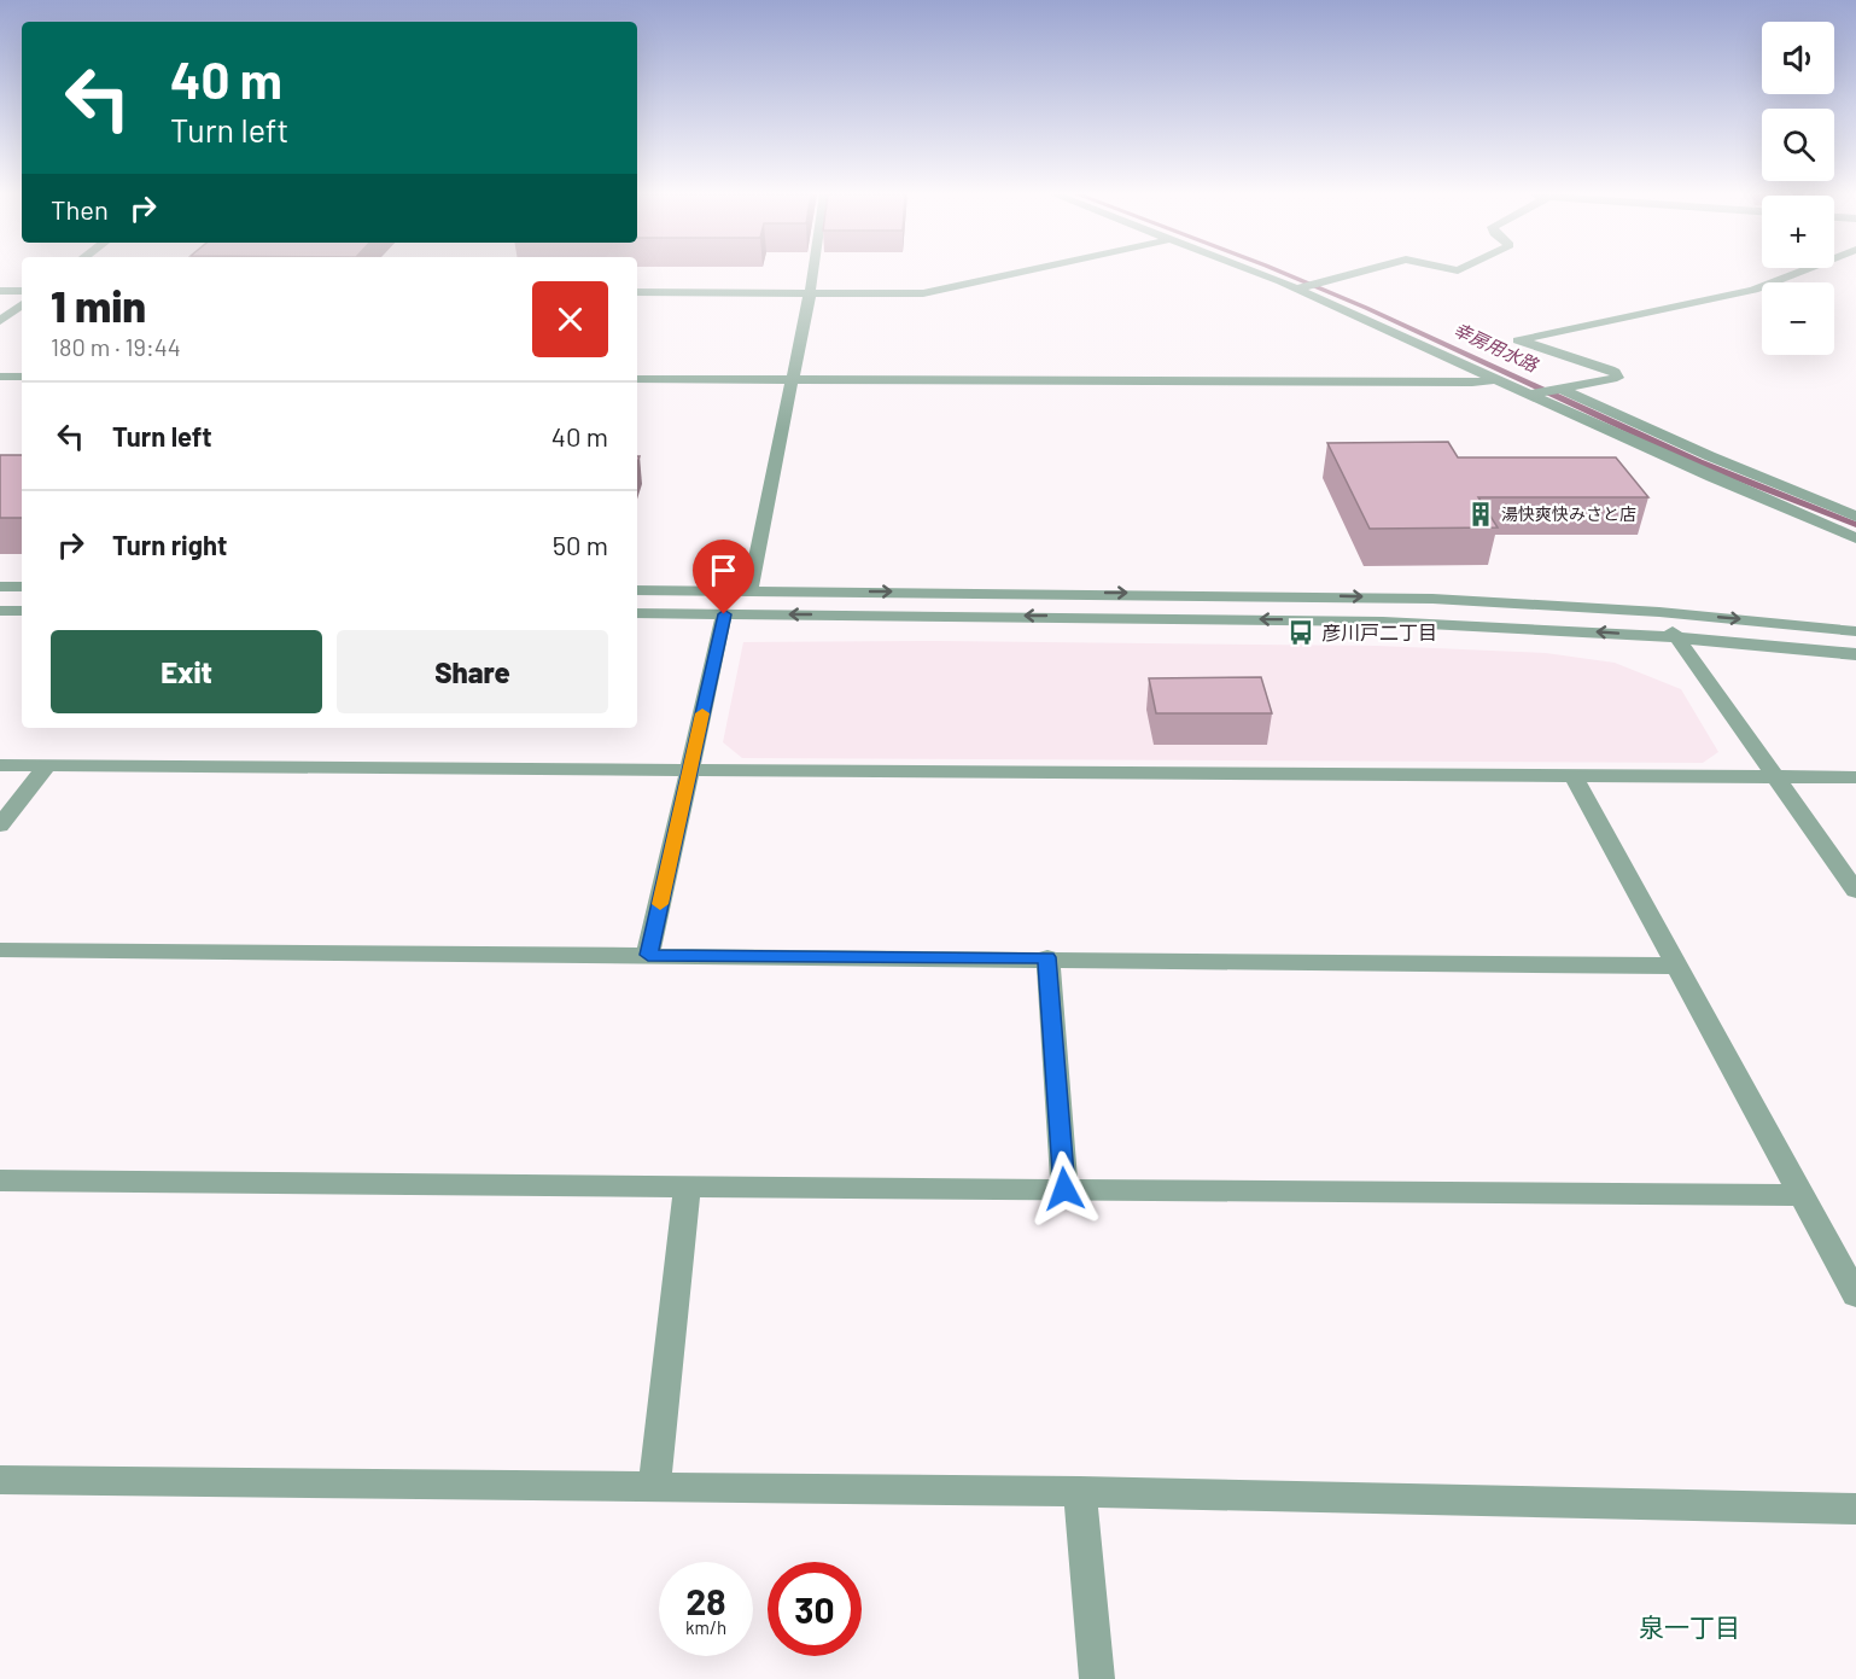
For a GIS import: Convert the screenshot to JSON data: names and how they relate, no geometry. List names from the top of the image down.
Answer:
{
  "districts": ["泉一丁目"],
  "water": ["幸房用水路"],
  "places": {
    "building": ["湯快爽快みさと店"],
    "bus stop": ["彦川戸二丁目"]
  },
  "page": {
    "map_buttons": ["+", "−"],
    "turn": ["40 m", "Turn left"],
    "then": "Then",
    "heading": ["1 min", "180 m · 19:44"],
    "list": [
      {
        "name": "Turn left",
        "value": "40 m"
      },
      {
        "name": "Turn right",
        "value": "50 m"
      }
    ],
    "buttons": ["Exit", "Share"],
    "speed": "28 km/h",
    "limit": "30"
  }
}
